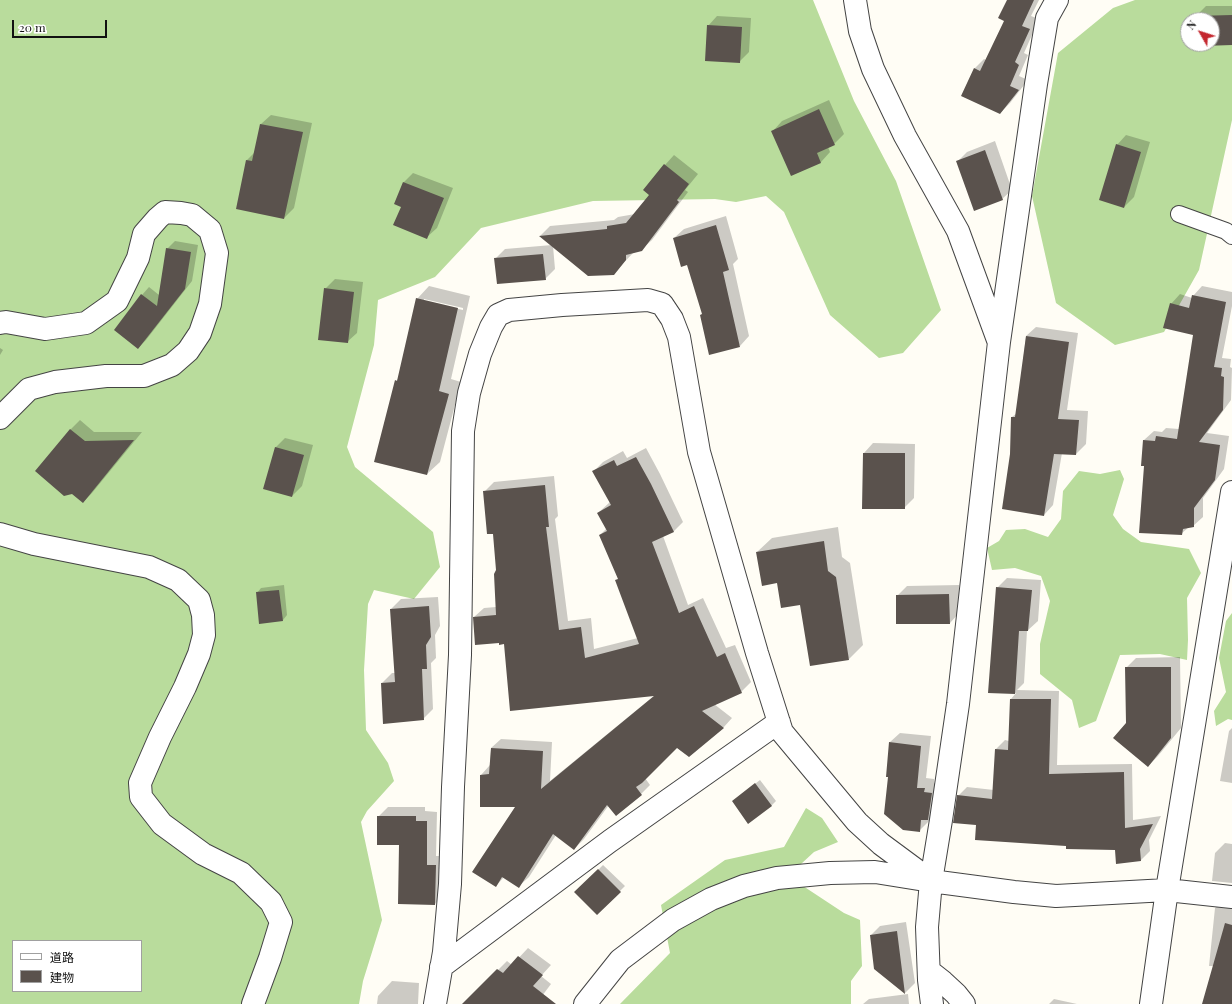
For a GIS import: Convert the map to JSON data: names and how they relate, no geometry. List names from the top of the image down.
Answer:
{
  "legend": ["道路", "建物"],
  "scale_bar": "20 m",
  "north": "top left"
}
